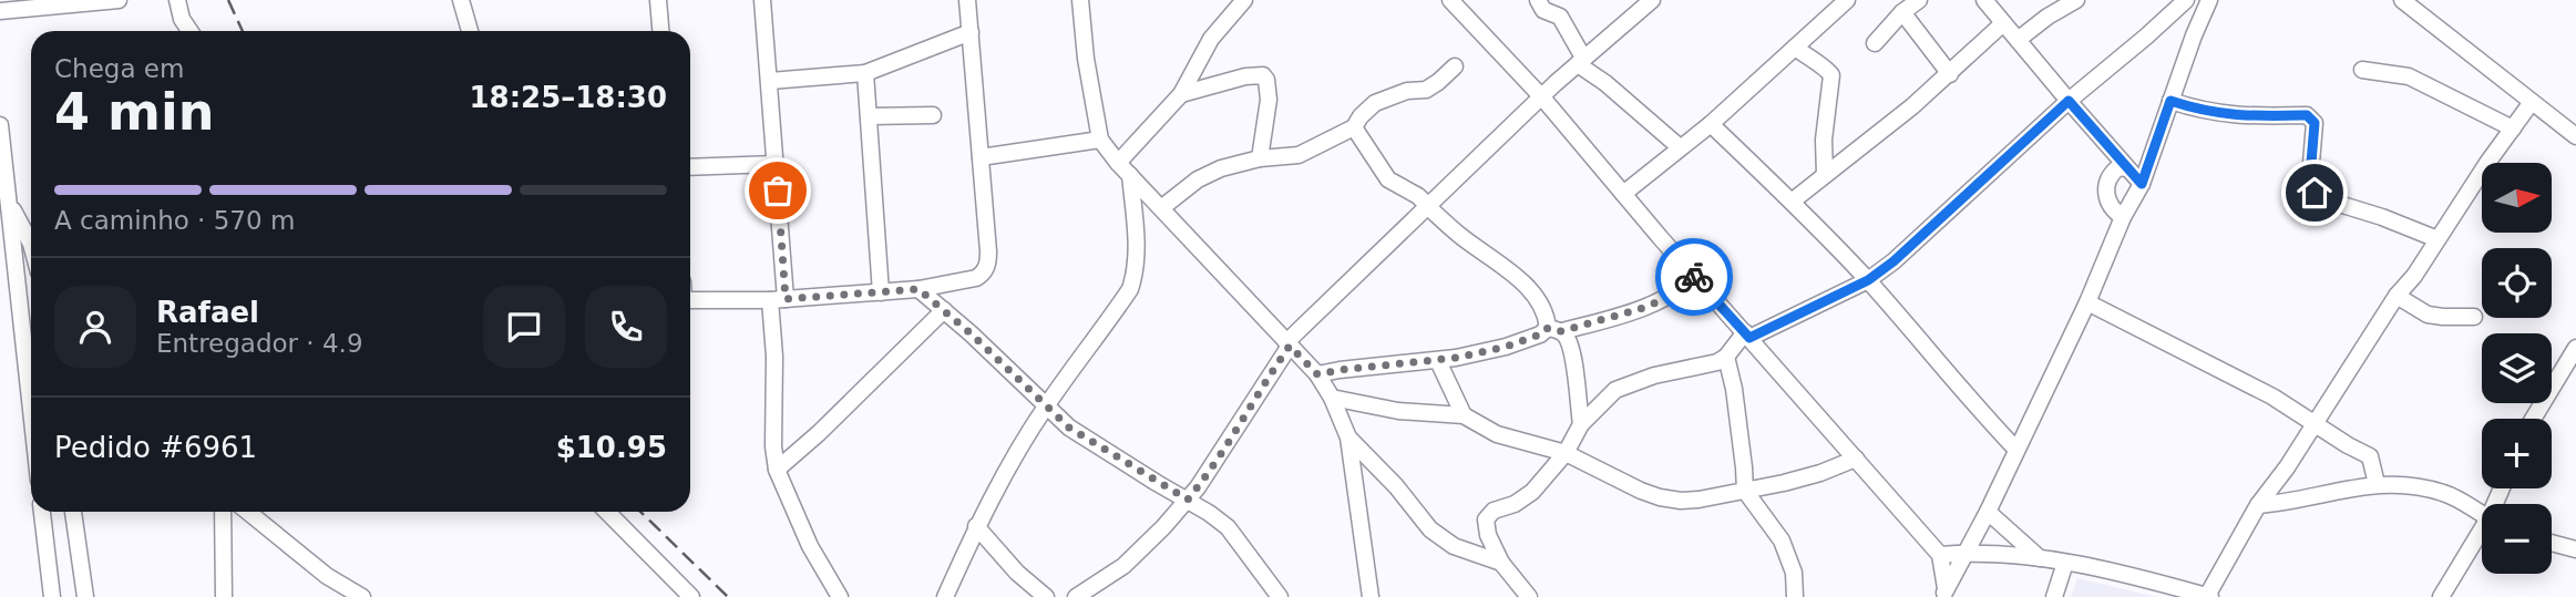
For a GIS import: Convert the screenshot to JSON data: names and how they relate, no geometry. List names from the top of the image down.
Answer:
{
  "north": "right",
  "page": {
    "heading": ["4 min", "Chega em", "18:25–18:30"],
    "panel": [
      "Rafael",
      "Entregador · 4.9",
      "Pedido #6961",
      "$10.95"
    ],
    "map_buttons": ["+", "−"],
    "bar": "A caminho · 570 m"
  }
}
